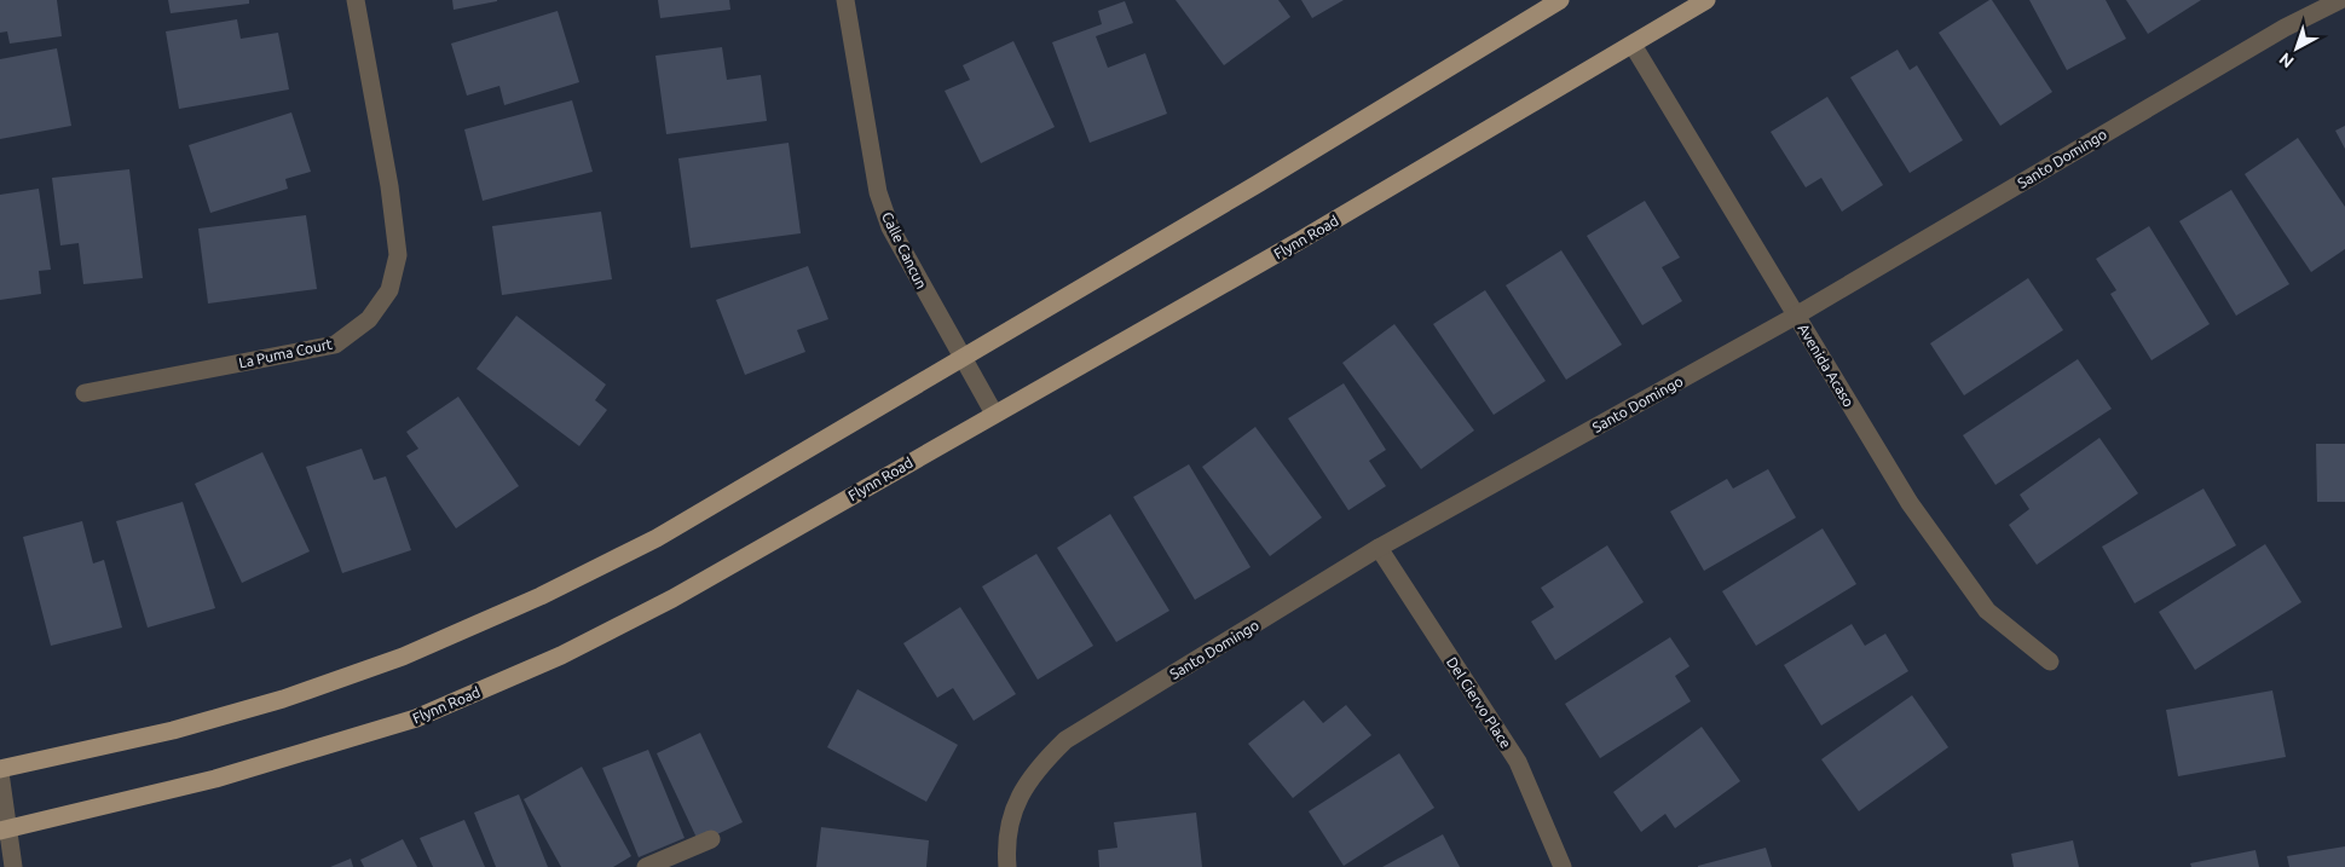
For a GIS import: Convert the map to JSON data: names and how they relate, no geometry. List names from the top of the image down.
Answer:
{
  "streets": {
    "main road": ["Flynn Road"],
    "street": [
      "Santo Domingo",
      "Calle Cancun",
      "La Puma Court",
      "Avenida Acaso",
      "Del Ciervo Place"
    ]
  },
  "crossings": [
    ["Santo Domingo", "Avenida Acaso"],
    ["Santo Domingo", "Del Ciervo Place"],
    ["Flynn Road", "Calle Cancun"],
    ["Flynn Road", "Avenida Acaso"]
  ],
  "north": "bottom left"
}
